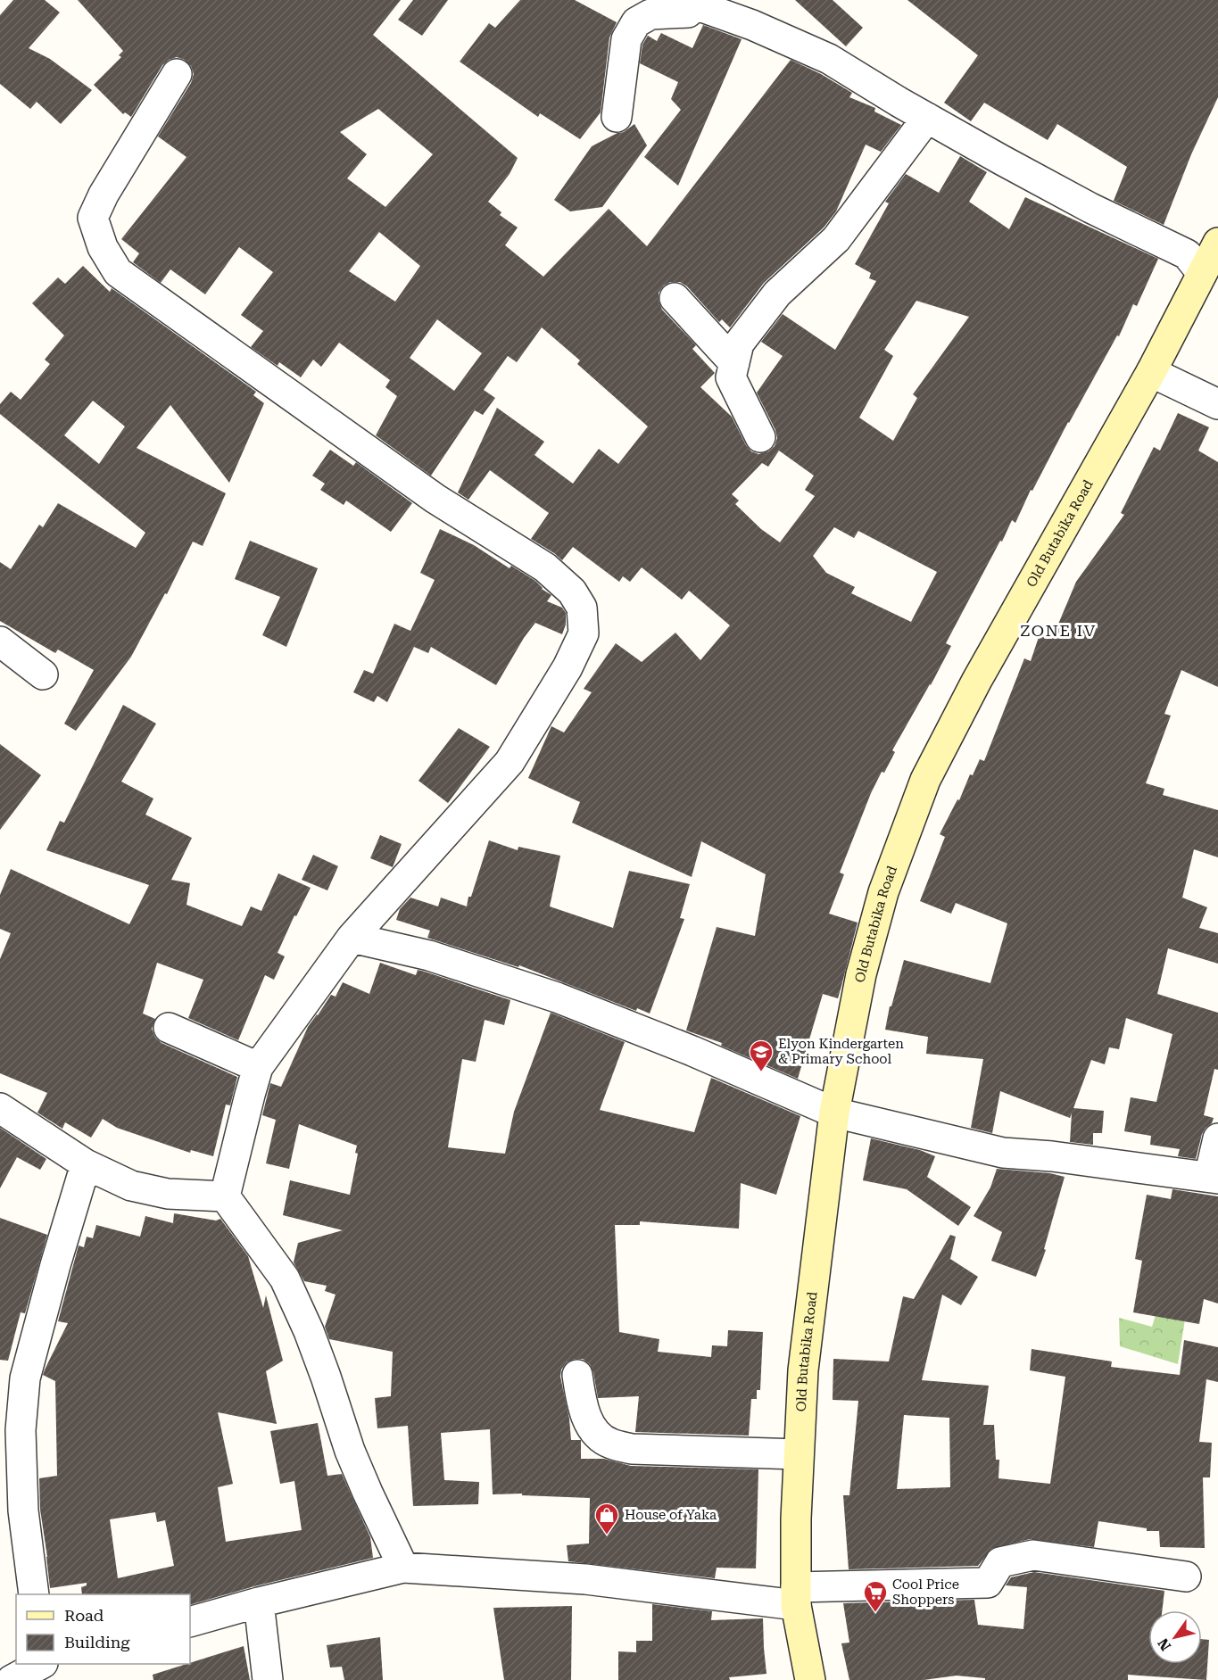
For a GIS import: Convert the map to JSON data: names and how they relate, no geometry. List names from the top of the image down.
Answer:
{
  "streets": {
    "main road": ["Old Butabika Road"]
  },
  "districts": ["ZONE IV"],
  "places": {
    "school or university": ["Elyon Kindergarten & Primary School"],
    "shop": ["House of Yaka"],
    "supermarket": ["Cool Price Shoppers"]
  },
  "legend": ["Road", "Building"],
  "north": "bottom left"
}
